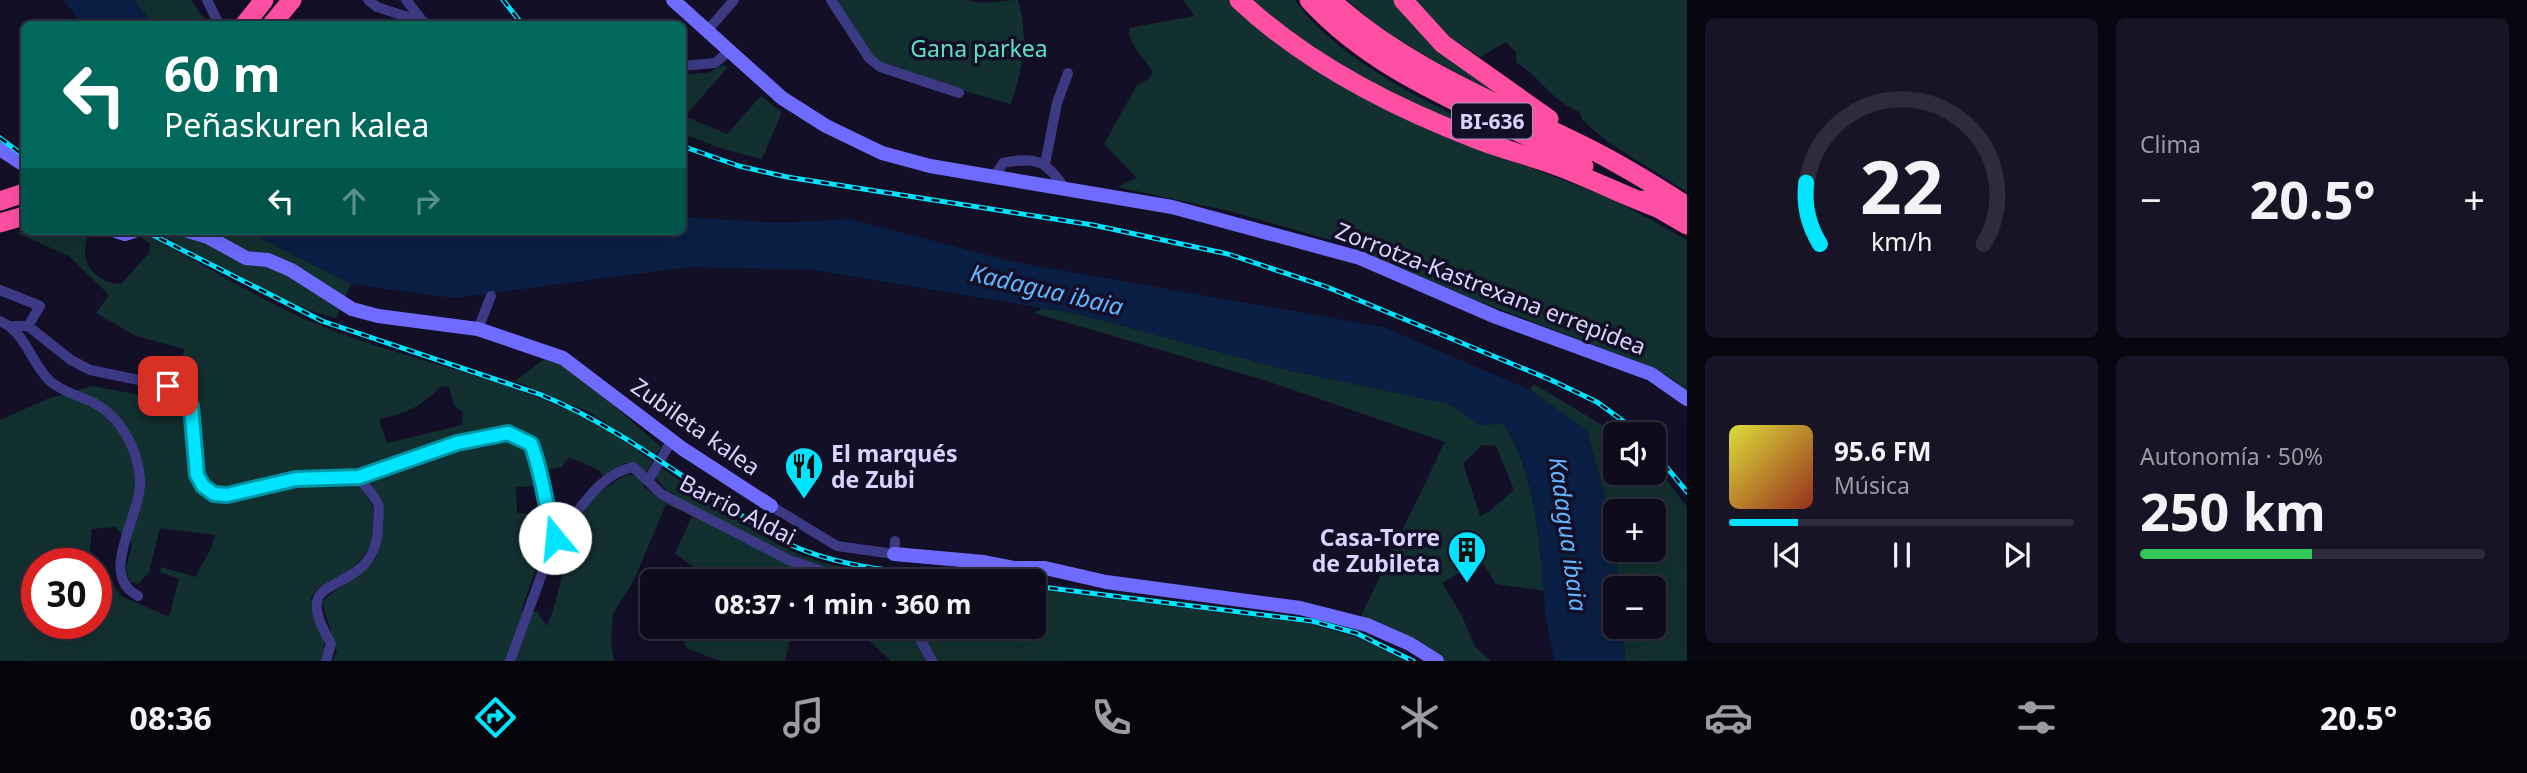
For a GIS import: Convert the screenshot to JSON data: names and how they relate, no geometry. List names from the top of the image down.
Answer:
{
  "streets": {
    "highway": ["BI-636"],
    "street": ["Zorrotza-Kastrexana errepidea", "Zubileta kalea", "Barrio Aldai"]
  },
  "crossings": [
    ["Zubileta kalea", "Barrio Aldai"]
  ],
  "water": ["Kadagua ibaia"],
  "parks": ["Gana parkea"],
  "places": {
    "restaurant": ["El marqués de Zubi"],
    "building": ["Casa-Torre de Zubileta"]
  },
  "page": {
    "tile": [
      "Clima",
      ["Autonomía · 50%", "250 km"]
    ],
    "turn": ["60 m", "Peñaskuren kalea"],
    "heat": ["−", "20.5°", "+"],
    "map_buttons": ["+", "−"],
    "song": ["95.6 FM", "Música"],
    "limit": "30",
    "trip": "08:37 · 1 min · 360 m",
    "tabs": ["08:36", "20.5°"],
    "gauge": ["22", "km/h"]
  }
}
